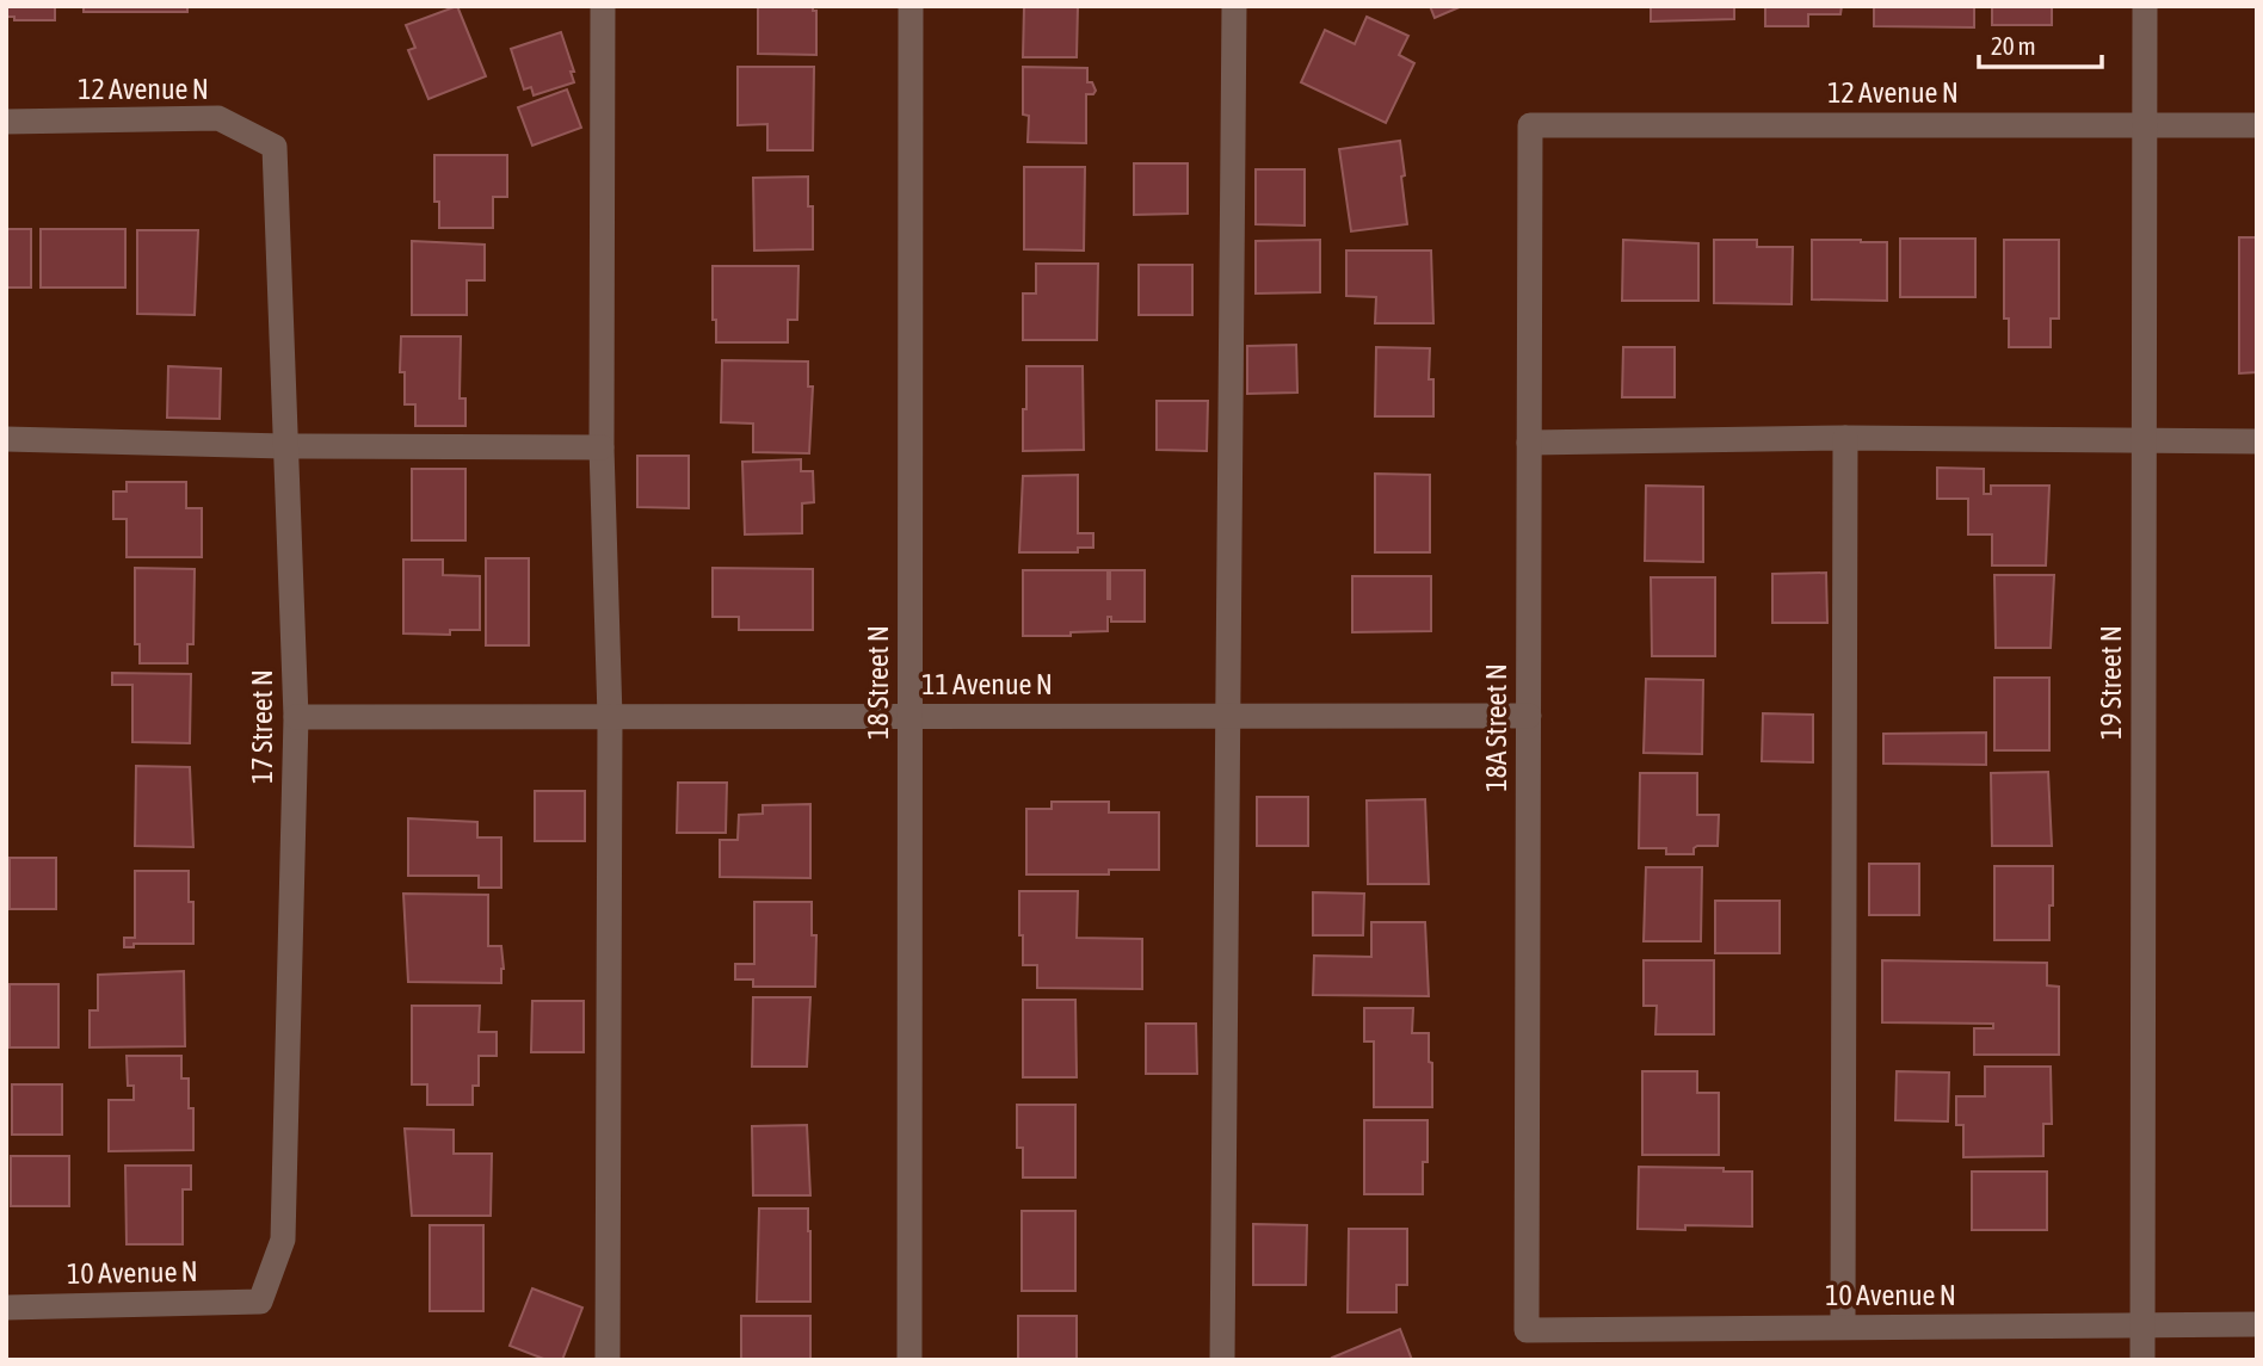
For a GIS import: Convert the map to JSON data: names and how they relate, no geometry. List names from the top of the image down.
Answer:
{
  "streets": {
    "street": [
      "12 Avenue N",
      "18 Street N",
      "19 Street N",
      "11 Avenue N",
      "17 Street N",
      "18A Street N",
      "10 Avenue N"
    ]
  },
  "crossings": [
    ["12 Avenue N", "19 Street N"],
    ["12 Avenue N", "17 Street N"],
    ["12 Avenue N", "18A Street N"],
    ["18 Street N", "11 Avenue N"],
    ["19 Street N", "10 Avenue N"],
    ["11 Avenue N", "17 Street N"],
    ["11 Avenue N", "18A Street N"],
    ["17 Street N", "10 Avenue N"],
    ["18A Street N", "10 Avenue N"]
  ],
  "scale_bar": "20 m"
}
